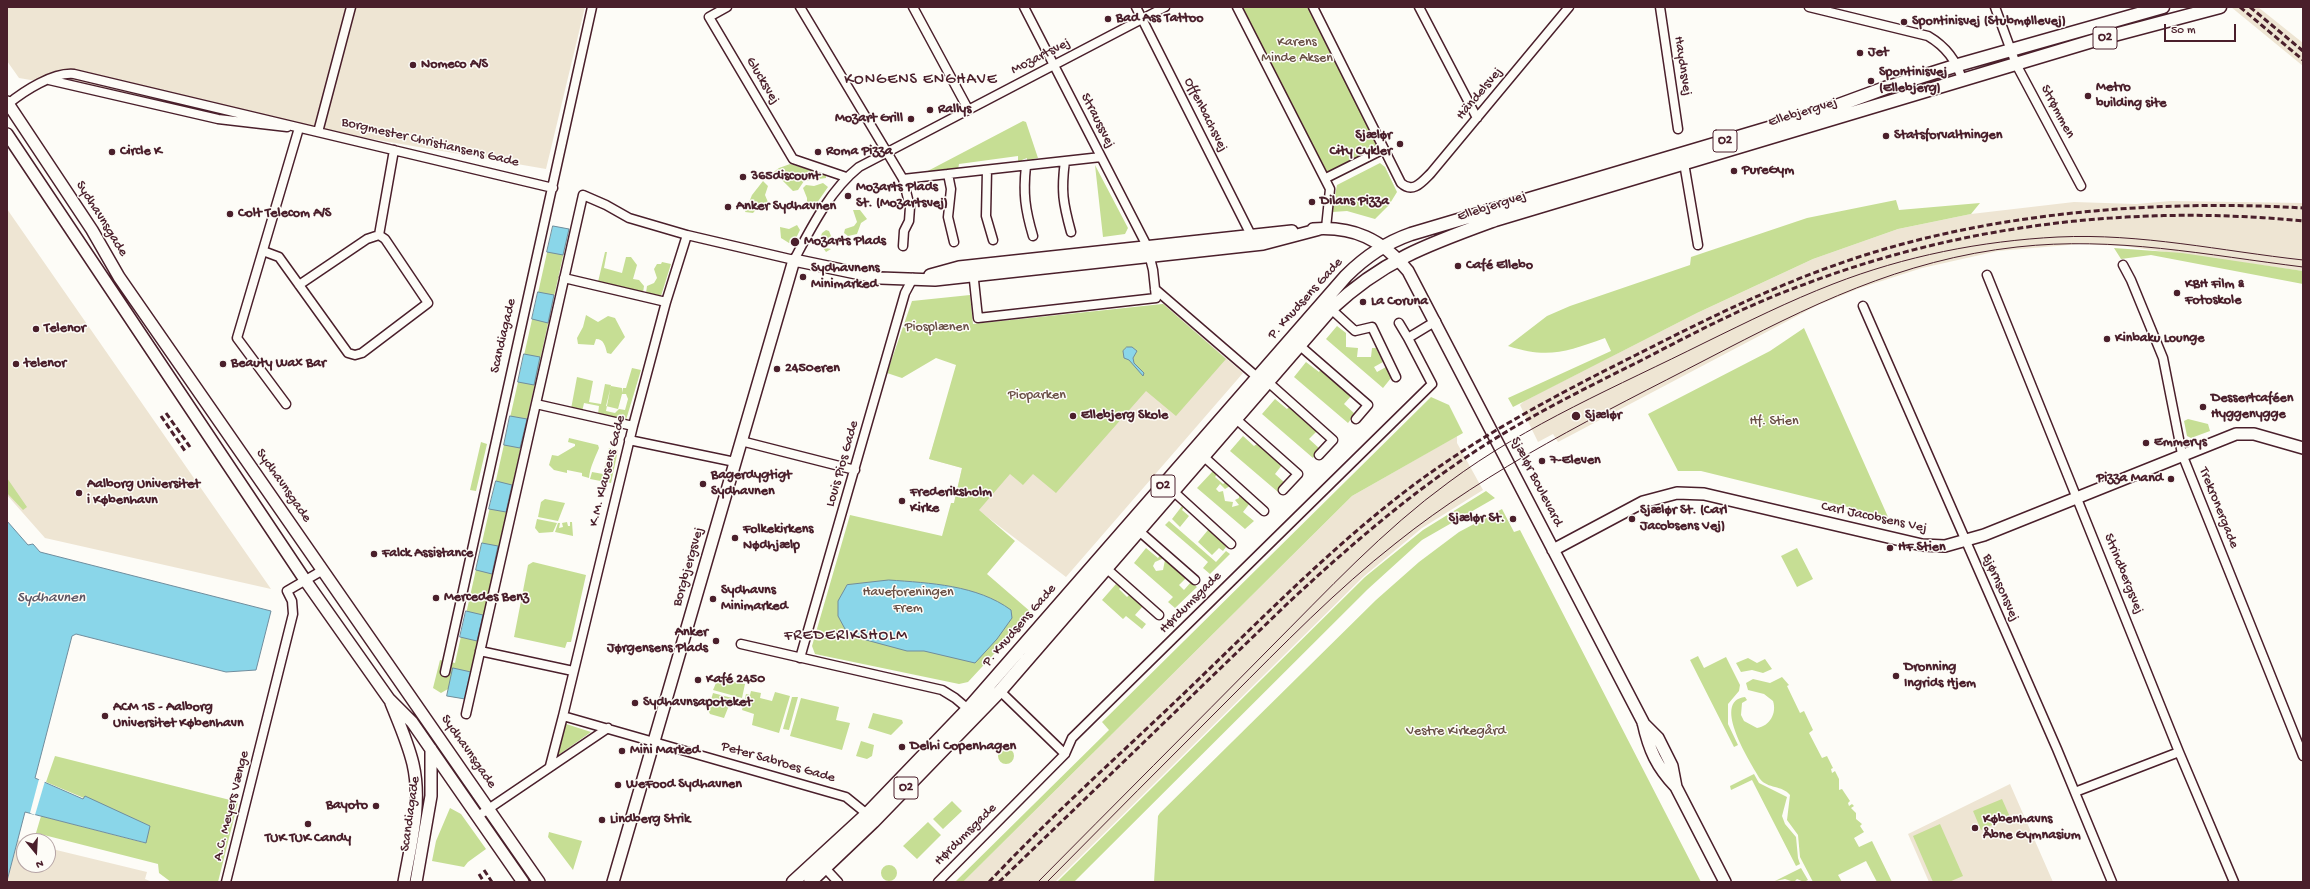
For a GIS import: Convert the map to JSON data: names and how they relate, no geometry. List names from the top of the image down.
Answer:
{
  "streets": {
    "main road": ["O2", "Ellebjergvej", "P. Knudsens Gade"],
    "street": [
      "Mozartsvej",
      "Haydnsvej",
      "Glucksvej",
      "Händelsvej",
      "Strømmen",
      "Offenbachsvej",
      "Straussvej",
      "Borgmester Christiansens Gade",
      "Sydhavnsgade",
      "Scandiagade",
      "Louis Pios Gade",
      "K.M. Klausens Gade",
      "Sjælør Boulevard",
      "Trekronergade",
      "Carl Jacobsens Vej",
      "Borgbjergsvej",
      "Strindbergsvej",
      "Bjørnsonsvej",
      "Hørdumsgade",
      "Peter Sabroes Gade",
      "A.C. Meyers Vænge"
    ]
  },
  "crossings": [
    ["Mozartsvej", "Glucksvej"],
    ["Mozartsvej", "Offenbachsvej"],
    ["Mozartsvej", "Straussvej"],
    ["Strømmen", "Ellebjergvej"],
    ["Ellebjergvej", "P. Knudsens Gade"],
    ["Ellebjergvej", "Sjælør Boulevard"],
    ["Borgmester Christiansens Gade", "Sydhavnsgade"],
    ["Borgmester Christiansens Gade", "Scandiagade"],
    ["Sydhavnsgade", "Scandiagade"],
    ["Sydhavnsgade", "A.C. Meyers Vænge"],
    ["P. Knudsens Gade", "Sjælør Boulevard"],
    ["P. Knudsens Gade", "Peter Sabroes Gade"],
    ["K.M. Klausens Gade", "Peter Sabroes Gade"],
    ["Sjælør Boulevard", "Carl Jacobsens Vej"],
    ["Trekronergade", "Carl Jacobsens Vej"],
    ["Carl Jacobsens Vej", "Strindbergsvej"],
    ["Carl Jacobsens Vej", "Bjørnsonsvej"],
    ["Borgbjergsvej", "Peter Sabroes Gade"]
  ],
  "districts": ["KONGENS ENGHAVE", "FREDERIKSHOLM"],
  "water": ["Sydhavnen"],
  "parks": [
    "Karens Minde Aksen",
    "Piosplænen",
    "Pioparken",
    "Hf. Stien",
    "Haveforeningen Frem",
    "Vestre Kirkegård"
  ],
  "places": [
    "Bad Ass Tattoo",
    "Spontinisvej (Stubmøllevej)",
    "Jet",
    "Nomeco A/S",
    "Spontinisvej (Ellebjerg)",
    "Metro building site",
    "Rallys",
    "Mozart Grill",
    "Statsforvaltningen",
    "Sjælør City Cykler",
    "Circle K",
    "Roma Pizza",
    "PureGym",
    "365discount",
    "Mozarts Plads St. (Mozartsvej)",
    "Dilans Pizza",
    "Anker Sydhavnen",
    "Colt Telecom A/S",
    "Mozarts Plads",
    "Café Ellebo",
    "Sydhavnens Minimarked",
    "KBH Film & Fotoskole",
    "La Coruna",
    "Telenor",
    "Kinbaku Lounge",
    "telenor",
    "Beauty Wax Bar",
    "2450eren",
    "Dessertcaféen Hyggenygge",
    "Ellebjerg Skole",
    "Sjælør",
    "Emmerys",
    "7-Eleven",
    "Pizza Mand",
    "Bagerdygtigt Sydhavnen",
    "Aalborg Universitet i København",
    "Frederiksholm Kirke",
    "Sjælør St.",
    "Sjælør St. (Carl Jacobsens Vej)",
    "Folkekirkens Nødhjælp",
    "HF Stien",
    "Falck Assistance",
    "Mercedes Benz",
    "Sydhavns Minimarked",
    "Anker Jørgensens Plads",
    "Dronning Ingrids Hjem",
    "Kafé 2450",
    "Sydhavnsapoteket",
    "ACM 15 - Aalborg Universitet København",
    "Delhi Copenhagen",
    "Mini Marked",
    "WeFood Sydhavnen",
    "Bayoto",
    "Lindberg Strik",
    "TUK TUK Candy",
    "Københavns Åbne Gymnasium"
  ],
  "scale_bar": "50 m",
  "north": "bottom"
}
